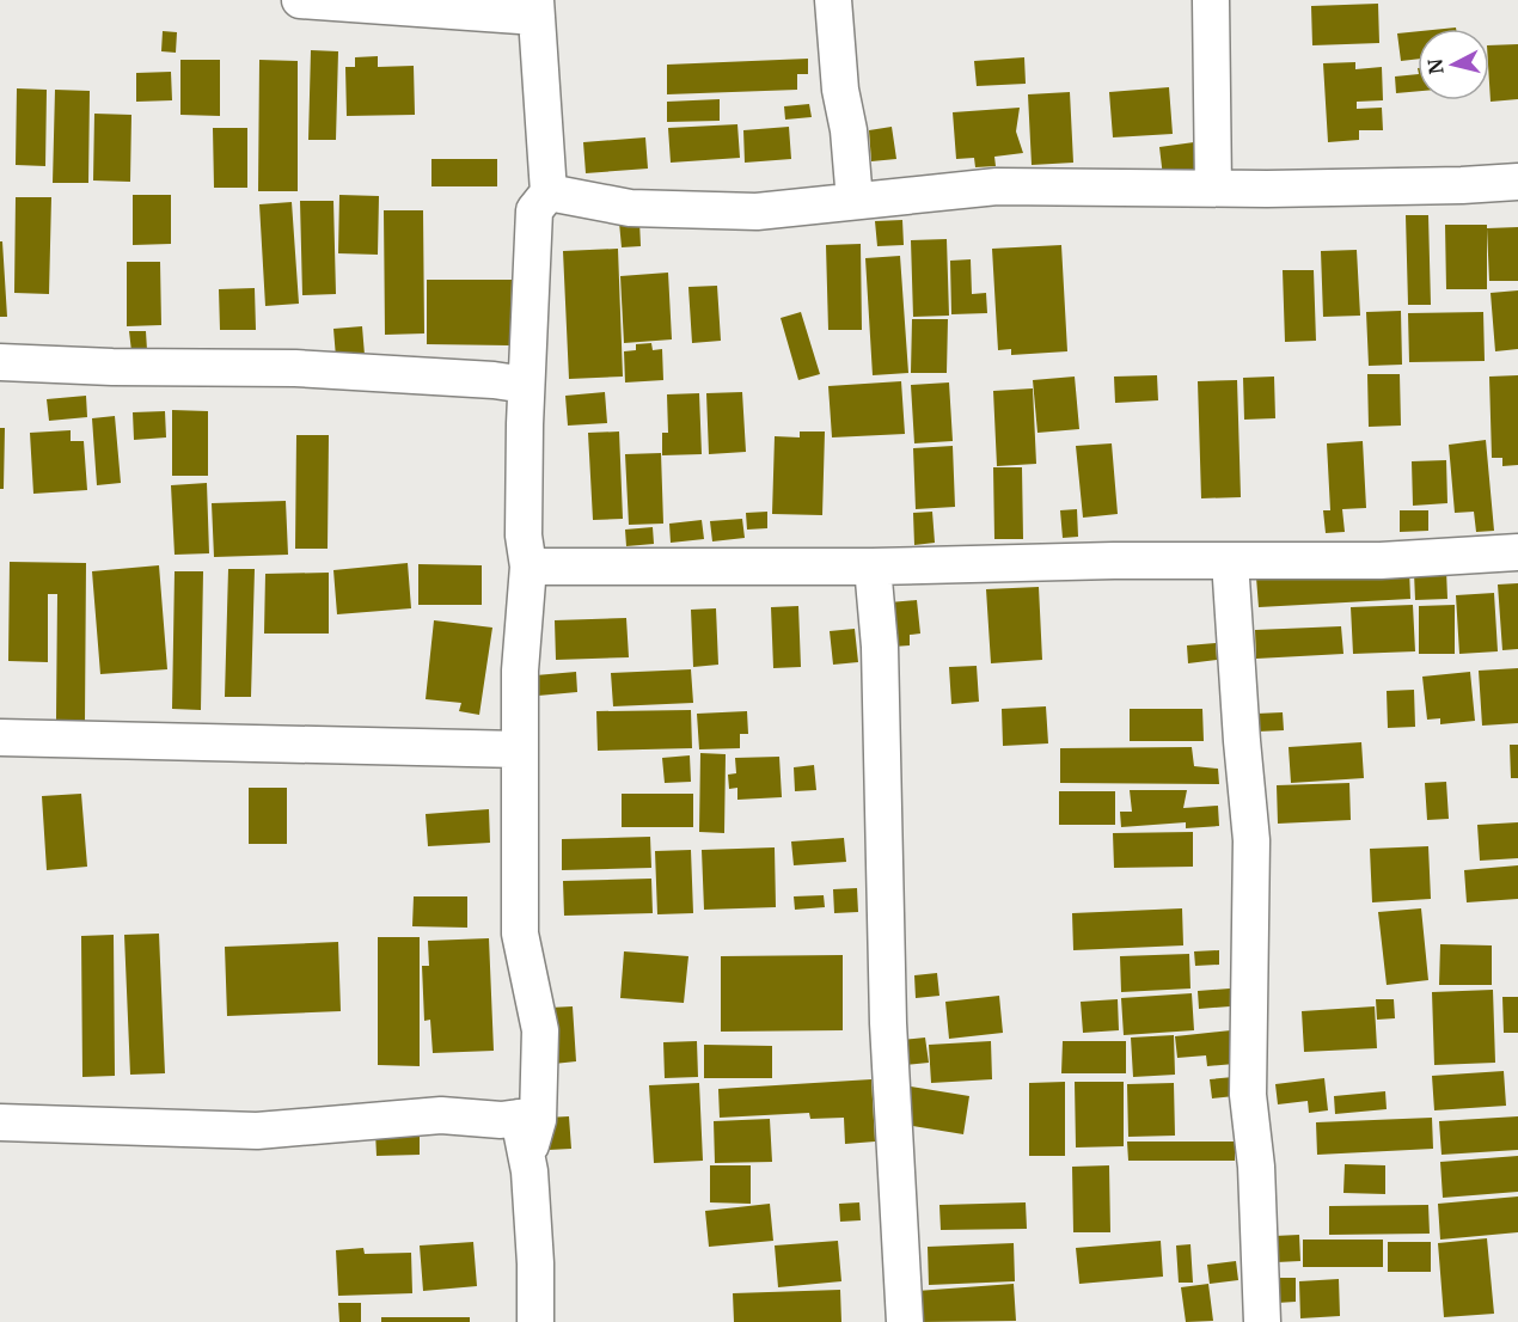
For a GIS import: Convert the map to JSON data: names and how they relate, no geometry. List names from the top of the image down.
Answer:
{
  "north": "left"
}
